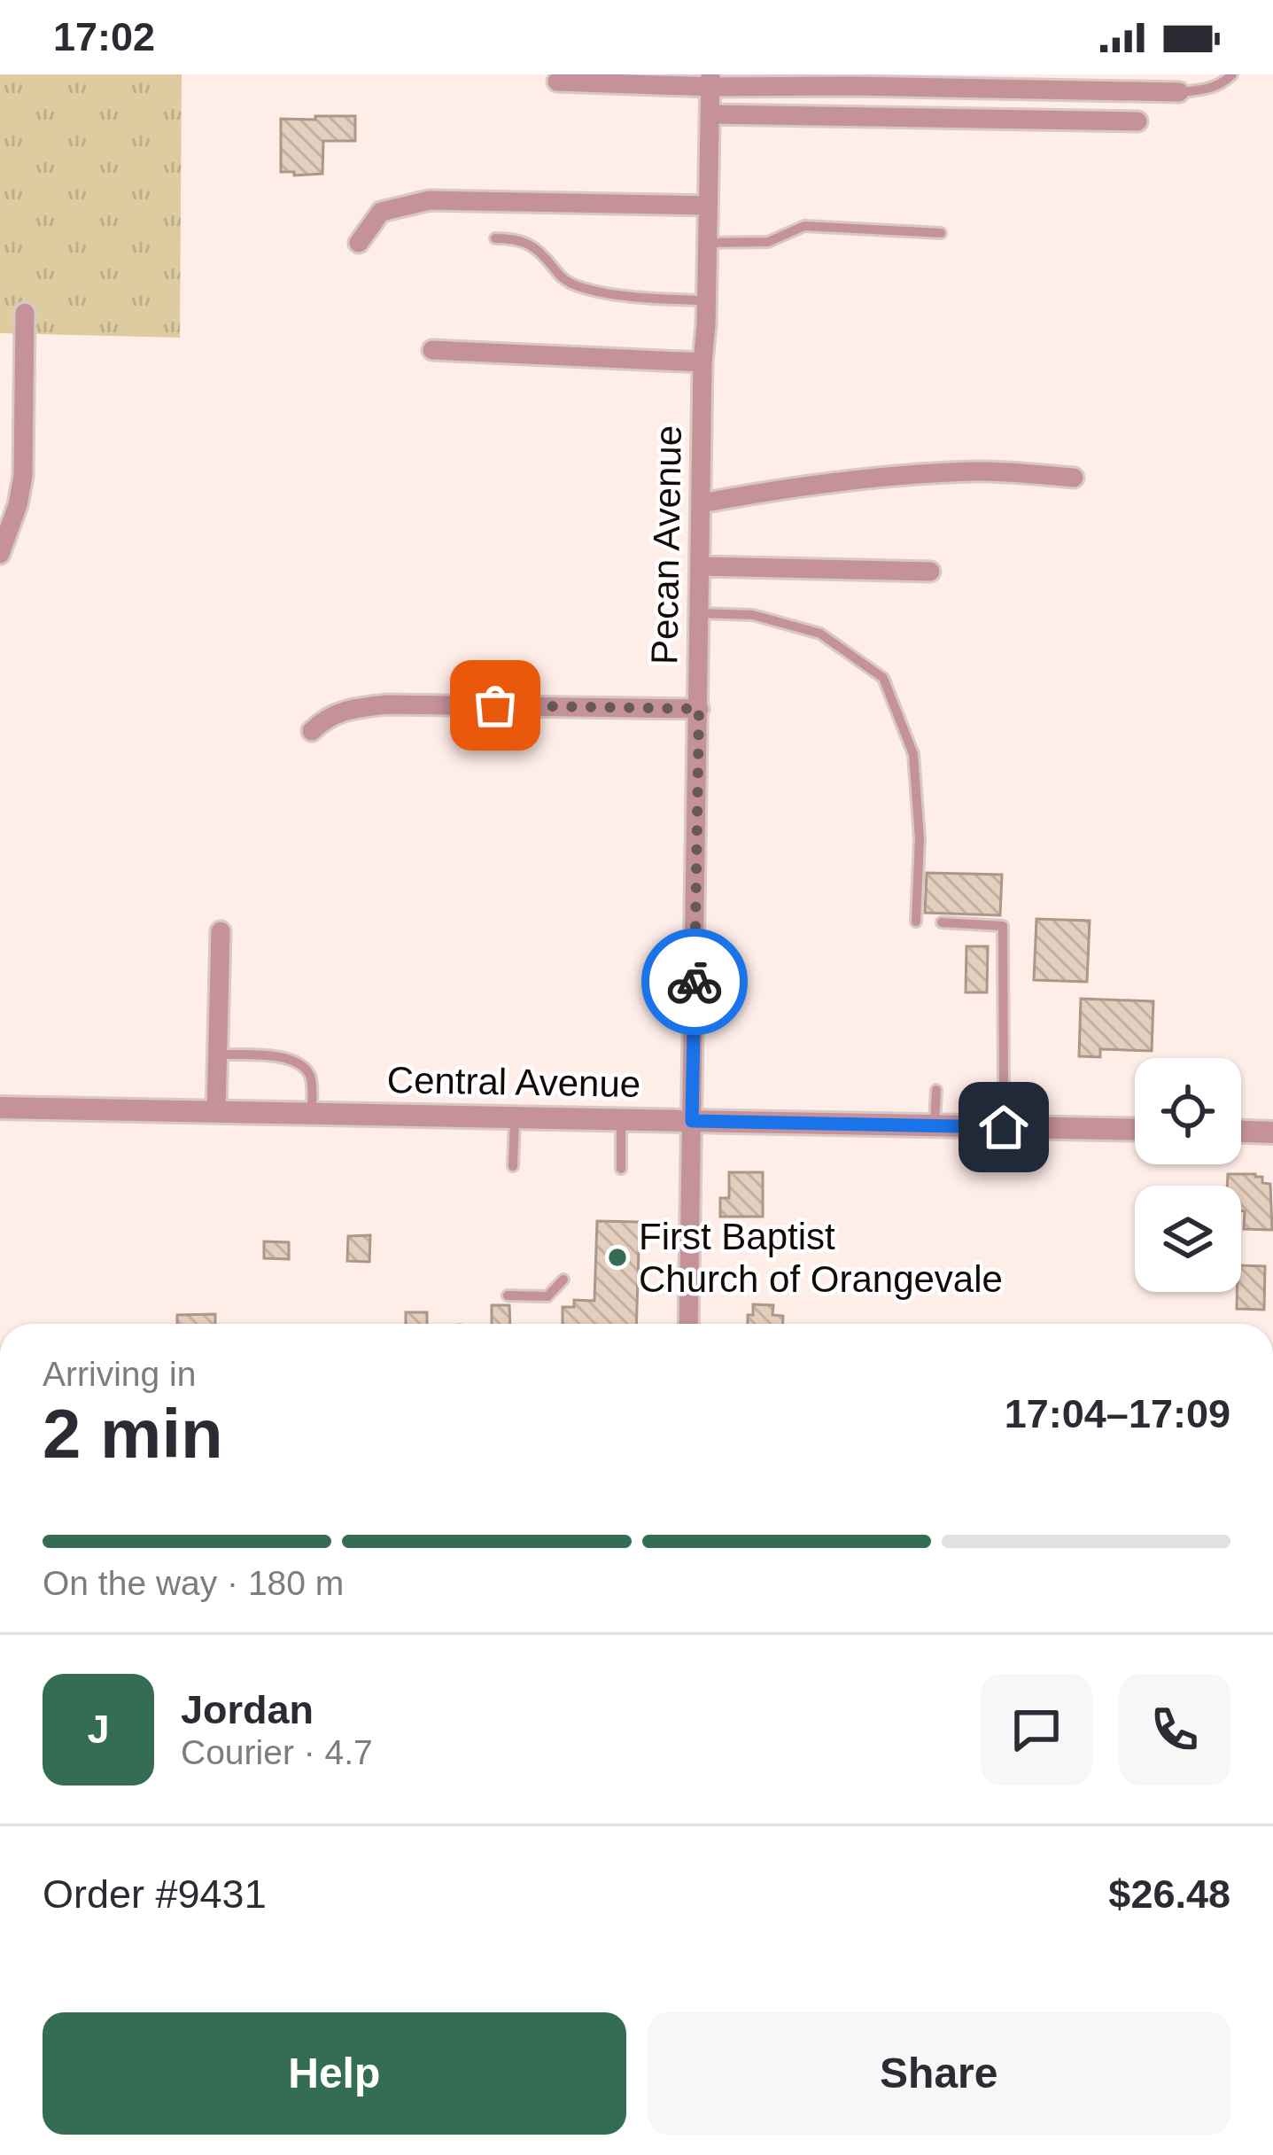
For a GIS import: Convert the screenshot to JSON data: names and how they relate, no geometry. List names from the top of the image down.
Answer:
{
  "streets": {
    "street": ["Pecan Avenue", "Central Avenue"]
  },
  "crossings": [
    ["Pecan Avenue", "Central Avenue"]
  ],
  "places": ["First Baptist Church of Orangevale"],
  "page": {
    "status": "17:02",
    "heading": ["2 min", "Arriving in", "17:04–17:09"],
    "panel": [
      "Jordan",
      "Courier · 4.7",
      "Order #9431",
      "$26.48"
    ],
    "bar": "On the way · 180 m",
    "round": "J",
    "buttons": ["Help", "Share"]
  }
}
